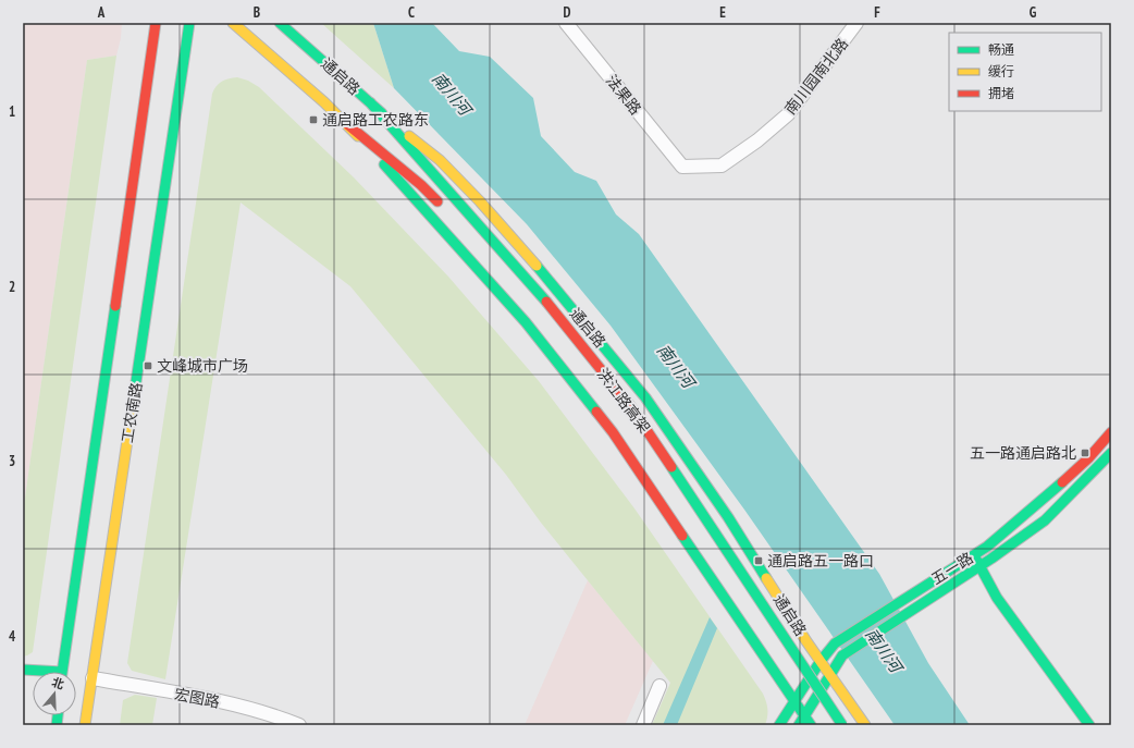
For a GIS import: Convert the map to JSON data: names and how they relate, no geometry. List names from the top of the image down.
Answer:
{
  "streets": {
    "main road": [
      "通启路",
      "洪江路高架",
      "工农南路",
      "五一路"
    ],
    "street": ["南川园南北路", "法果路", "宏图路"]
  },
  "crossings": [
    ["通启路", "洪江路高架"],
    ["通启路", "五一路"],
    ["南川园南北路", "法果路"],
    ["工农南路", "宏图路"]
  ],
  "water": ["南川河"],
  "places": {
    "transit": [
      "通启路工农路东",
      "文峰城市广场",
      "五一路通启路北",
      "通启路五一路口"
    ]
  },
  "legend": ["畅通", "缓行", "拥堵"],
  "north": "top",
  "grid": {
    "columns": [
      "A",
      "B",
      "C",
      "D",
      "E",
      "F",
      "G"
    ],
    "rows": [
      "1",
      "2",
      "3",
      "4"
    ]
  }
}
